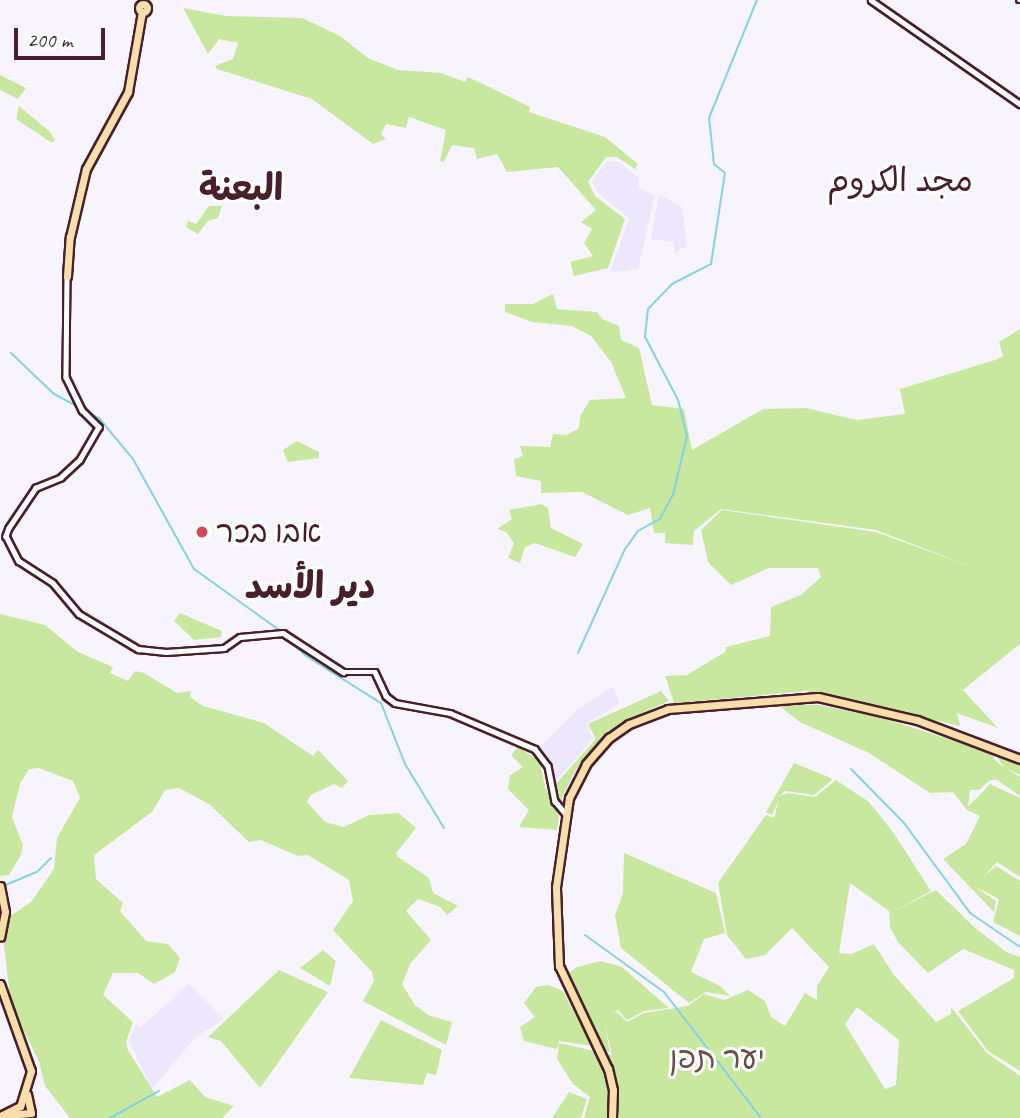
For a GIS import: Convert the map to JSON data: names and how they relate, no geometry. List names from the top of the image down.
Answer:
{
  "districts": ["مجد الكروم", "البعنة", "دير الأسد"],
  "parks": ["יער תפן"],
  "places": ["אבו בכר"],
  "scale_bar": "200 m"
}
